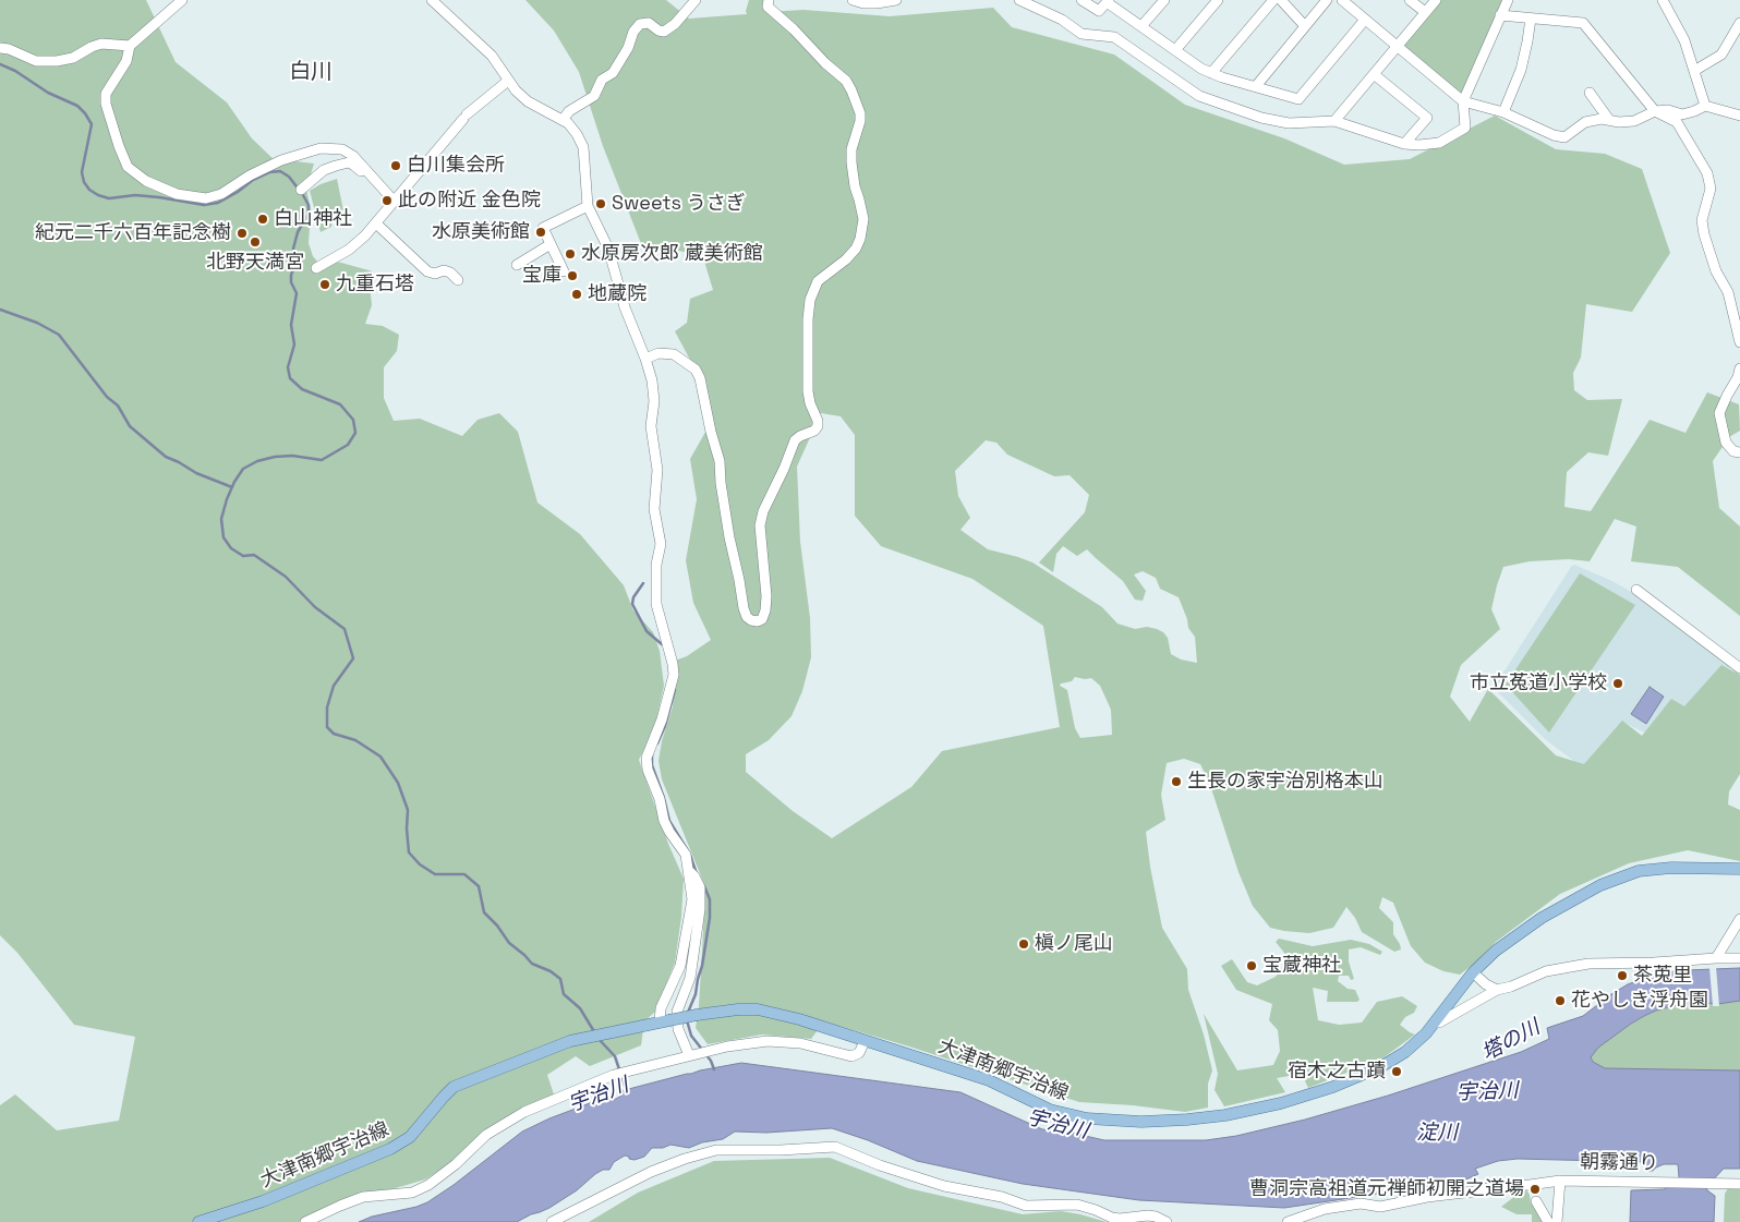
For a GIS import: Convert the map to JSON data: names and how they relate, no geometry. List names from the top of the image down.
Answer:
{
  "streets": {
    "main road": ["大津南郷宇治線"],
    "street": ["朝霧通り"]
  },
  "districts": ["白川"],
  "water": ["塔の川", "宇治川", "淀川"],
  "places": [
    "白川集会所",
    "此の附近 金色院",
    "Sweets うさぎ",
    "白山神社",
    "水原美術館",
    "紀元二千六百年記念樹",
    "北野天満宮",
    "水原房次郎 蔵美術館",
    "宝庫",
    "九重石塔",
    "地蔵院",
    "市立菟道小学校",
    "生長の家宇治別格本山",
    "槇ノ尾山",
    "宝蔵神社",
    "茶莵里",
    "花やしき浮舟園",
    "宿木之古蹟",
    "曹洞宗高祖道元禅師初開之道場"
  ]
}
